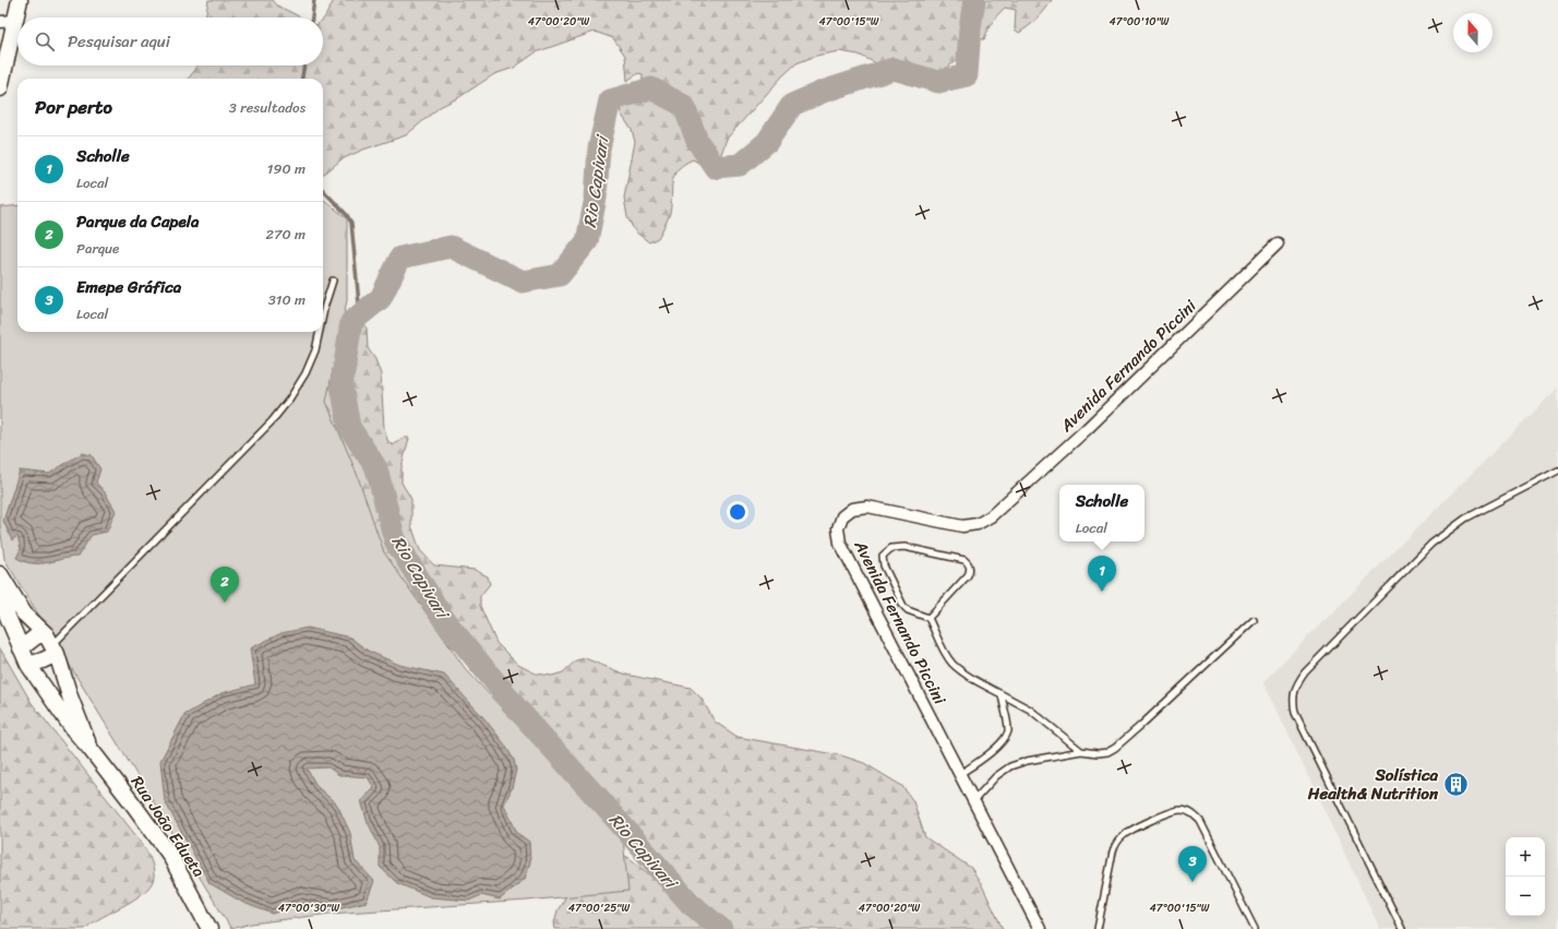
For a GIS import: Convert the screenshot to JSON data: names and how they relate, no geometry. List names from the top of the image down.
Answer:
{
  "streets": {
    "street": ["Avenida Fernando Piccini", "Rua João Edueta"]
  },
  "water": ["Rio Capivari"],
  "places": {
    "building": ["Solística Health& Nutrition"]
  },
  "north": "top",
  "page": {
    "search": "Pesquisar aqui",
    "heading": ["Por perto", "3 resultados"],
    "list": [
      {
        "mark": "1",
        "name": "Scholle",
        "note": "Local",
        "value": "190 m"
      },
      {
        "mark": "2",
        "name": "Parque da Capela",
        "note": "Parque",
        "value": "270 m"
      },
      {
        "mark": "3",
        "name": "Emepe Gráfica",
        "note": "Local",
        "value": "310 m"
      }
    ],
    "popup": ["Scholle", "Local"],
    "pins": ["1", "2", "3"],
    "map_buttons": ["+", "−"]
  },
  "coordinates": [
    "47°00'20\"W",
    "47°00'15\"W",
    "47°00'10\"W",
    "47°00'30\"W",
    "47°00'25\"W"
  ]
}
